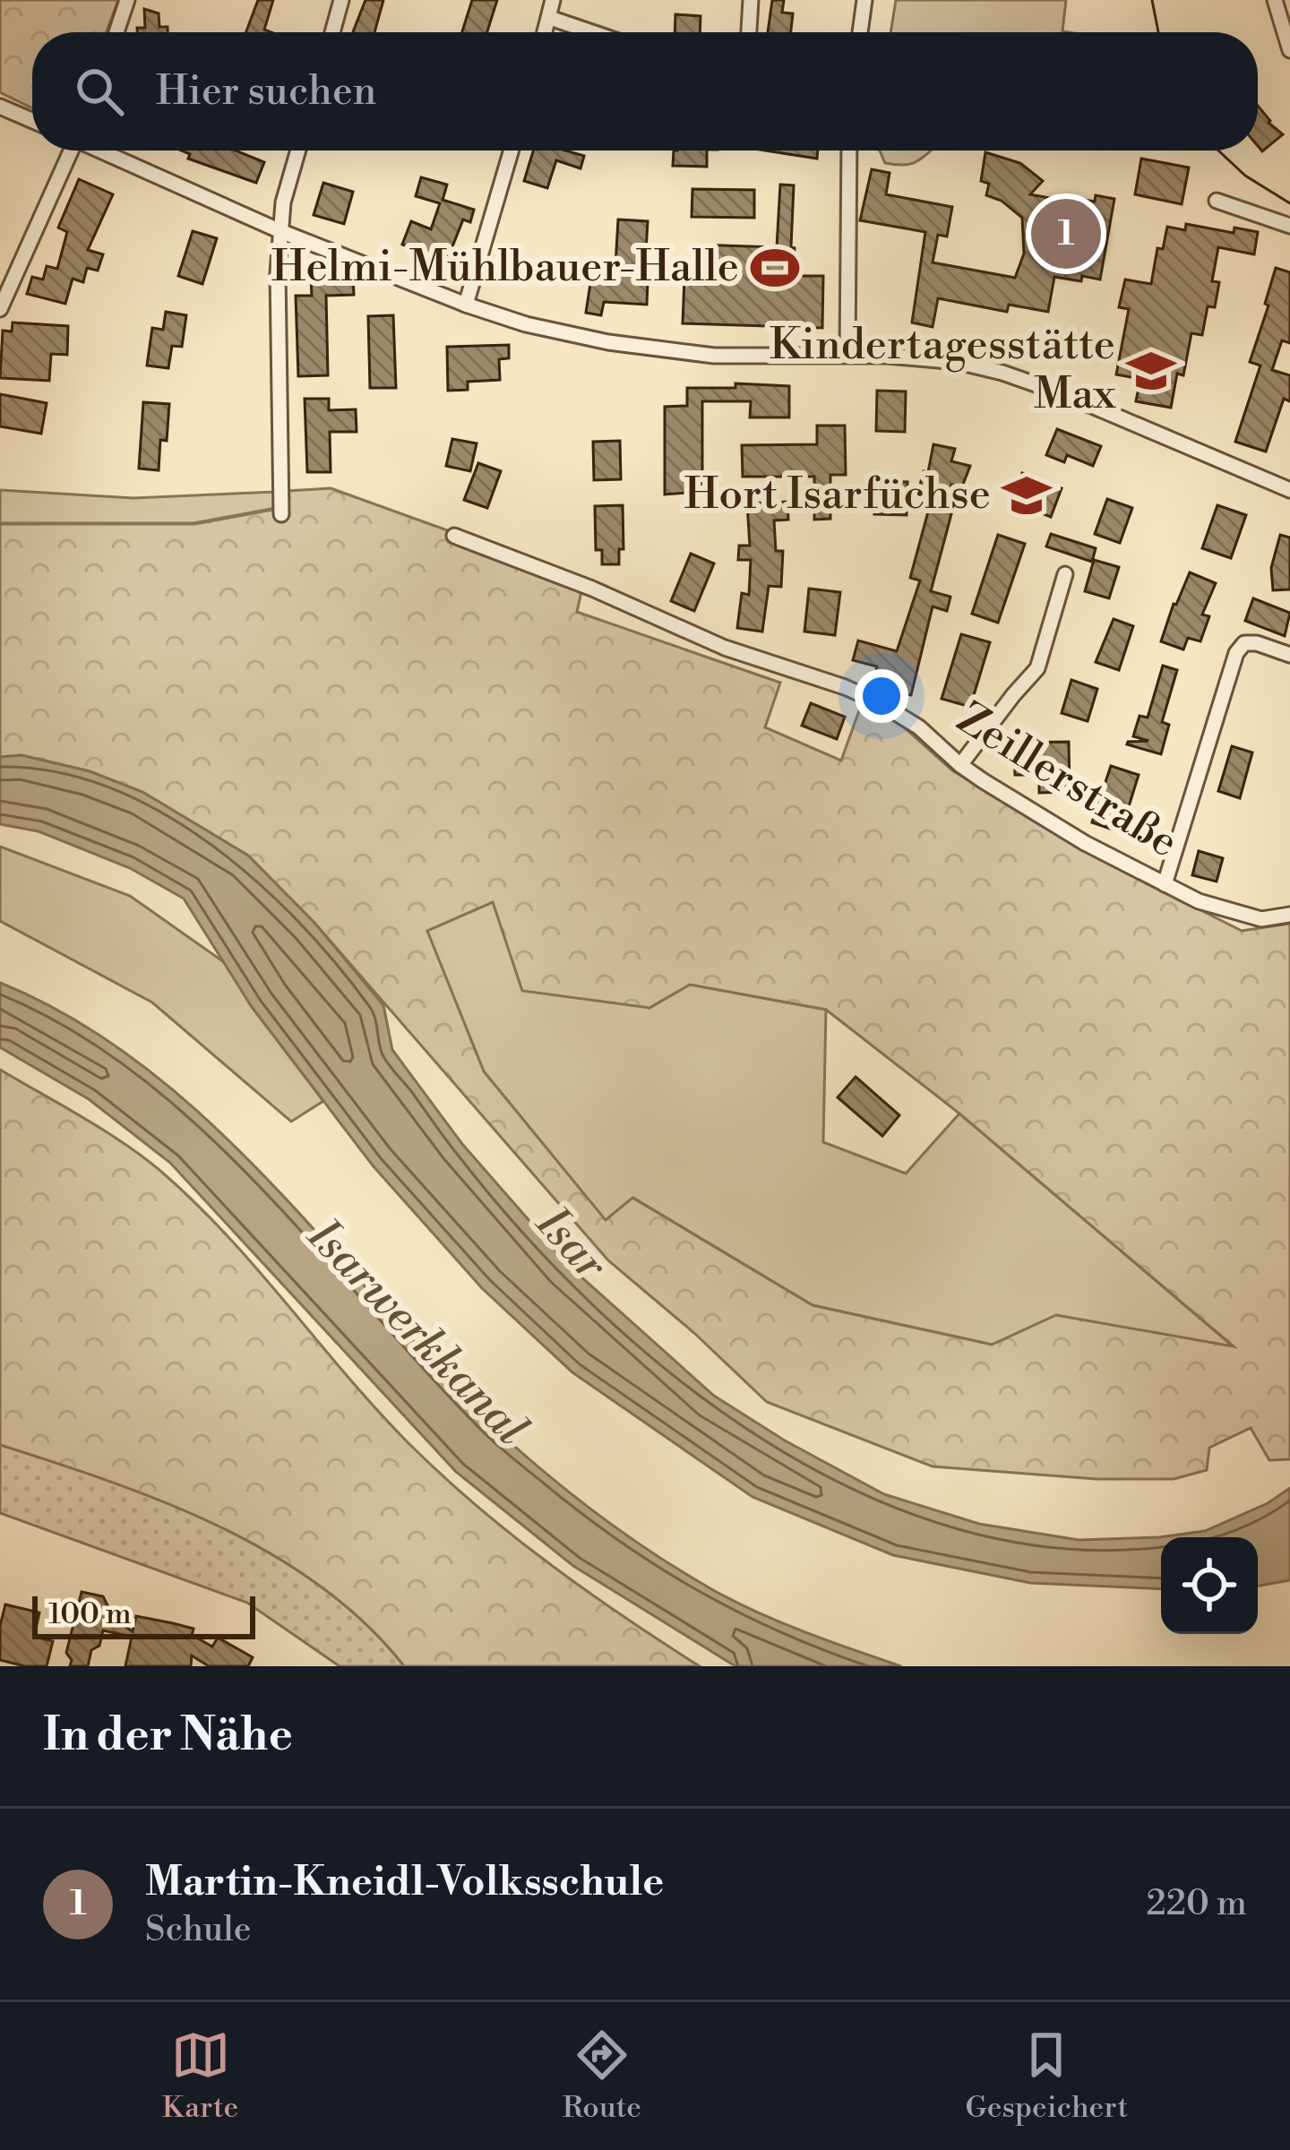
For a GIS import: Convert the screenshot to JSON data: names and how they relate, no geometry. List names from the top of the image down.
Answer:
{
  "streets": {
    "street": ["Zeillerstraße"]
  },
  "water": ["Isar", "Isarwerkkanal"],
  "places": {
    "sports": ["Helmi-Mühlbauer-Halle"],
    "school or university": ["Kindertagesstätte Max", "Hort Isarfüchse"]
  },
  "scale_bar": "100 m",
  "page": {
    "search": "Hier suchen",
    "pins": "1",
    "scale": "100 m",
    "heading": "In der Nähe",
    "list": [
      {
        "mark": "1",
        "name": "Martin-Kneidl-Volksschule",
        "note": "Schule",
        "value": "220 m"
      }
    ],
    "nav": ["Karte", "Route", "Gespeichert"]
  }
}
